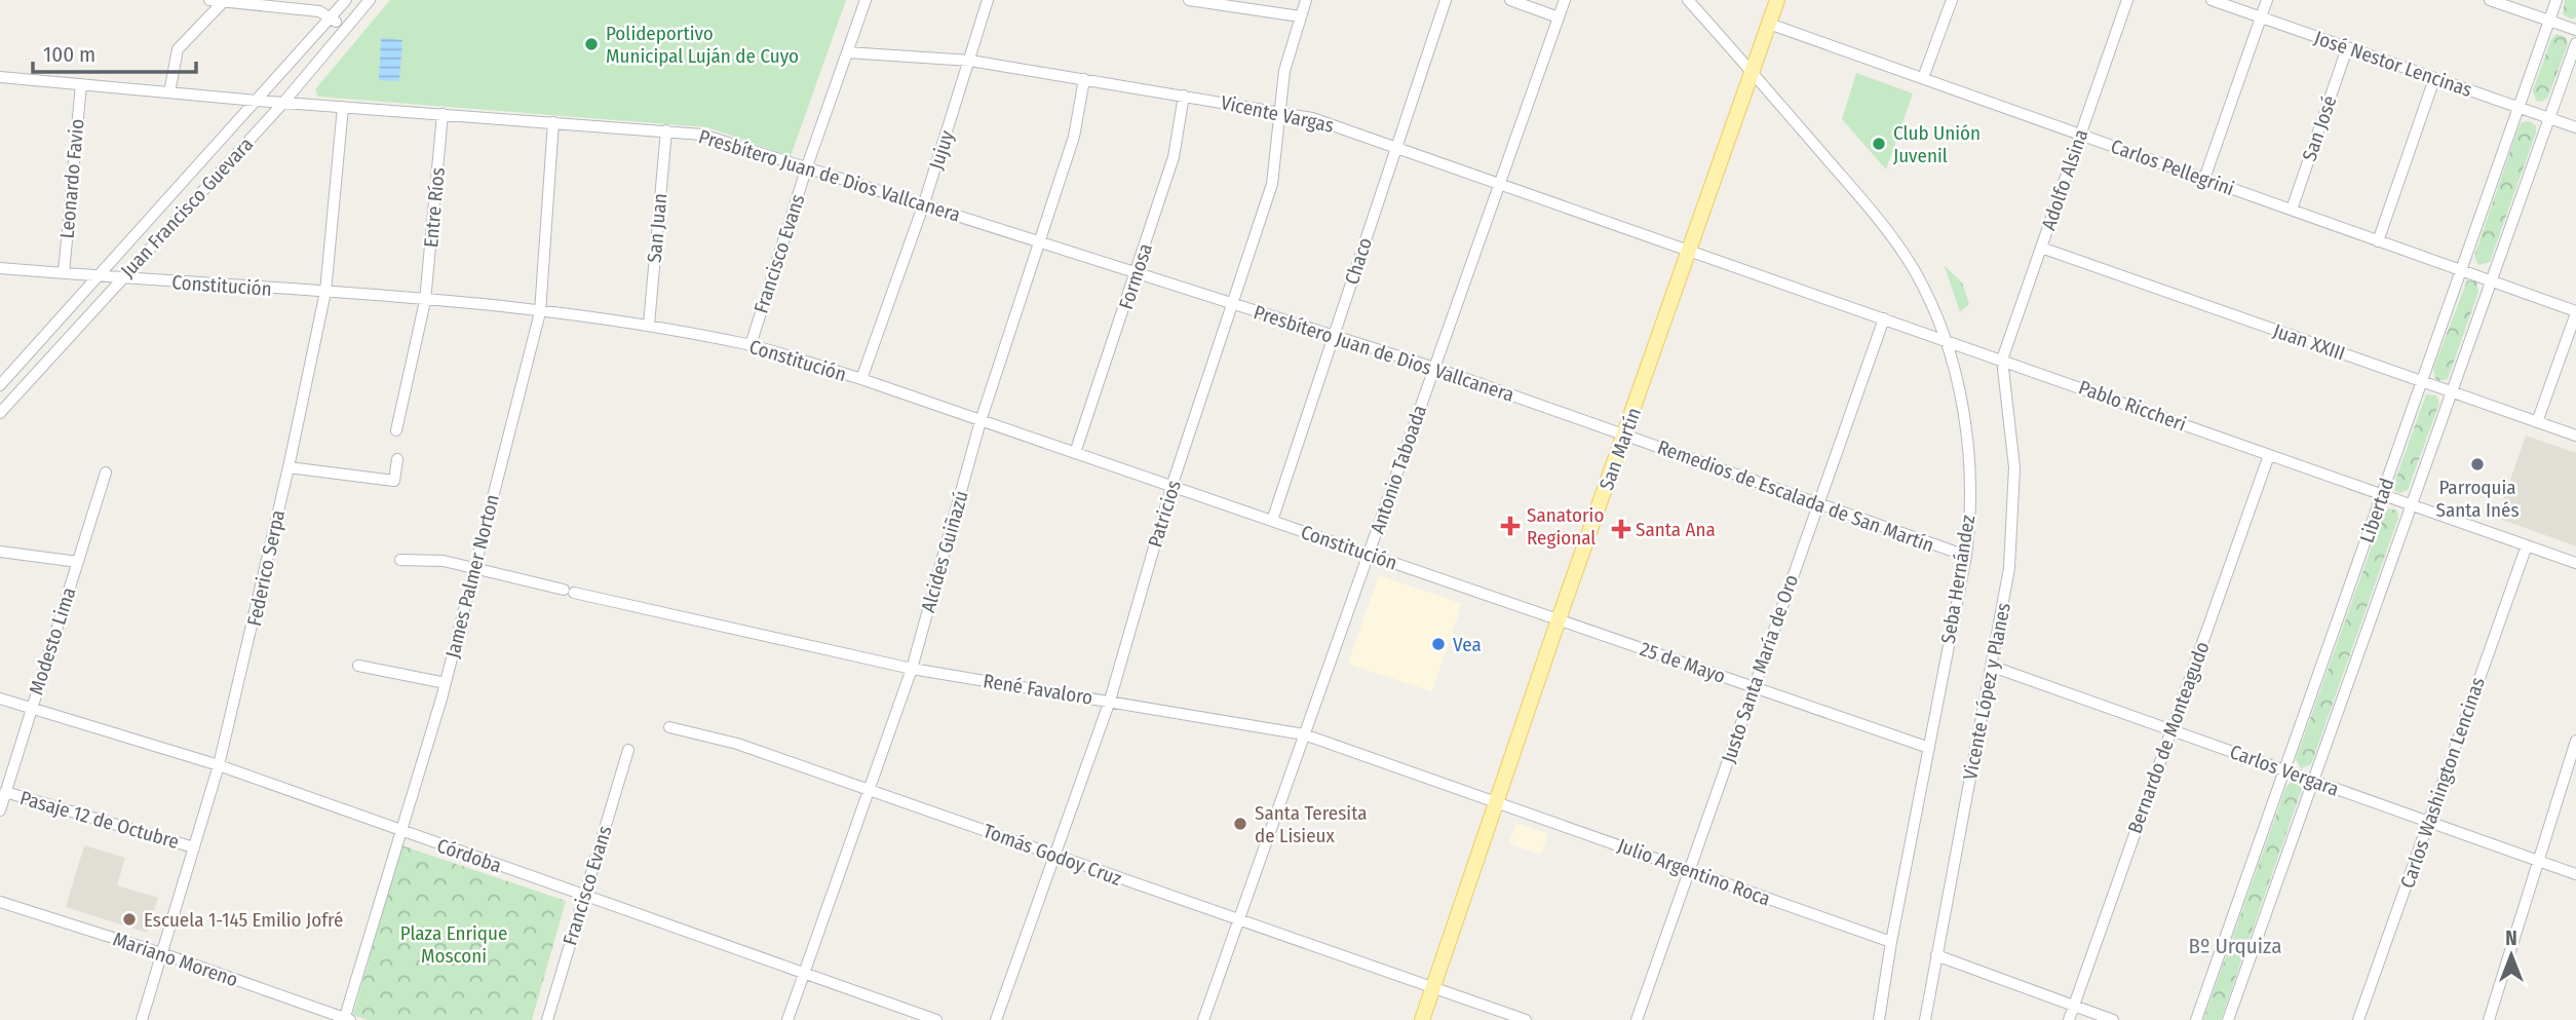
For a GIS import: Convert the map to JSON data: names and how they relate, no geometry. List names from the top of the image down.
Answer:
{
  "streets": {
    "main road": ["San Martín"],
    "street": [
      "José Nestor Lencinas",
      "Vicente Vargas",
      "San José",
      "Jujuy",
      "Carlos Pellegrini",
      "Presbítero Juan de Dios Vallcanera",
      "Leonardo Favio",
      "Adolfo Alsina",
      "Juan Francisco Guevara",
      "Entre Ríos",
      "San Juan",
      "Francisco Evans",
      "Chaco",
      "Formosa",
      "Constitución",
      "Juan XXIII",
      "Pablo Riccheri",
      "Antonio Taboada",
      "Remedios de Escalada de San Martín",
      "Libertad",
      "Patricios",
      "Alcides Guiñazú",
      "Federico Serpa",
      "James Palmer Norton",
      "Seba Hernández",
      "Modesto Lima",
      "25 de Mayo",
      "Justo Santa María de Oro",
      "René Favaloro",
      "Vicente López y Planes",
      "Bernardo de Monteagudo",
      "Carlos Vergara",
      "Carlos Washington Lencinas",
      "Pasaje 12 de Octubre",
      "Tomás Godoy Cruz",
      "Córdoba",
      "Julio Argentino Roca",
      "Mariano Moreno"
    ]
  },
  "crossings": [
    ["José Nestor Lencinas", "San José"],
    ["José Nestor Lencinas", "Libertad"],
    ["Vicente Vargas", "Jujuy"],
    ["Vicente Vargas", "Francisco Evans"],
    ["Vicente Vargas", "Chaco"],
    ["Vicente Vargas", "Formosa"],
    ["Vicente Vargas", "Pablo Riccheri"],
    ["Vicente Vargas", "San Martín"],
    ["Vicente Vargas", "Antonio Taboada"],
    ["Vicente Vargas", "Patricios"],
    ["Vicente Vargas", "Alcides Guiñazú"],
    ["San José", "Carlos Pellegrini"],
    ["Jujuy", "Presbítero Juan de Dios Vallcanera"],
    ["Jujuy", "Constitución"],
    ["Carlos Pellegrini", "Adolfo Alsina"],
    ["Carlos Pellegrini", "San Martín"],
    ["Carlos Pellegrini", "Libertad"],
    ["Presbítero Juan de Dios Vallcanera", "Leonardo Favio"],
    ["Presbítero Juan de Dios Vallcanera", "Juan Francisco Guevara"],
    ["Presbítero Juan de Dios Vallcanera", "Entre Ríos"],
    ["Presbítero Juan de Dios Vallcanera", "San Juan"],
    ["Presbítero Juan de Dios Vallcanera", "Francisco Evans"],
    ["Presbítero Juan de Dios Vallcanera", "Chaco"],
    ["Presbítero Juan de Dios Vallcanera", "Formosa"],
    ["Presbítero Juan de Dios Vallcanera", "San Martín"],
    ["Presbítero Juan de Dios Vallcanera", "Antonio Taboada"],
    ["Presbítero Juan de Dios Vallcanera", "Remedios de Escalada de San Martín"],
    ["Presbítero Juan de Dios Vallcanera", "Patricios"],
    ["Presbítero Juan de Dios Vallcanera", "Alcides Guiñazú"],
    ["Presbítero Juan de Dios Vallcanera", "Federico Serpa"],
    ["Presbítero Juan de Dios Vallcanera", "James Palmer Norton"],
    ["Leonardo Favio", "Constitución"],
    ["Adolfo Alsina", "Juan XXIII"],
    ["Adolfo Alsina", "Pablo Riccheri"],
    ["Adolfo Alsina", "Vicente López y Planes"],
    ["Juan Francisco Guevara", "Constitución"],
    ["Entre Ríos", "Constitución"],
    ["San Juan", "Constitución"],
    ["Francisco Evans", "Constitución"],
    ["Francisco Evans", "Córdoba"],
    ["Chaco", "Constitución"],
    ["Formosa", "Constitución"],
    ["Constitución", "San Martín"],
    ["Constitución", "Antonio Taboada"],
    ["Constitución", "Patricios"],
    ["Constitución", "Alcides Guiñazú"],
    ["Constitución", "Federico Serpa"],
    ["Constitución", "James Palmer Norton"],
    ["Constitución", "25 de Mayo"],
    ["Juan XXIII", "Libertad"],
    ["Pablo Riccheri", "San Martín"],
    ["Pablo Riccheri", "Libertad"],
    ["Pablo Riccheri", "Seba Hernández"],
    ["Pablo Riccheri", "Justo Santa María de Oro"],
    ["Pablo Riccheri", "Vicente López y Planes"],
    ["Pablo Riccheri", "Bernardo de Monteagudo"],
    ["Pablo Riccheri", "Carlos Washington Lencinas"],
    ["San Martín", "Remedios de Escalada de San Martín"],
    ["San Martín", "Seba Hernández"],
    ["San Martín", "25 de Mayo"],
    ["San Martín", "René Favaloro"],
    ["San Martín", "Tomás Godoy Cruz"],
    ["San Martín", "Julio Argentino Roca"],
    ["Antonio Taboada", "René Favaloro"],
    ["Antonio Taboada", "Tomás Godoy Cruz"],
    ["Remedios de Escalada de San Martín", "Seba Hernández"],
    ["Remedios de Escalada de San Martín", "Justo Santa María de Oro"],
    ["Libertad", "Carlos Vergara"],
    ["Patricios", "René Favaloro"],
    ["Patricios", "Tomás Godoy Cruz"],
    ["Alcides Guiñazú", "René Favaloro"],
    ["Alcides Guiñazú", "Tomás Godoy Cruz"],
    ["Alcides Guiñazú", "Córdoba"],
    ["Federico Serpa", "Pasaje 12 de Octubre"],
    ["Federico Serpa", "Córdoba"],
    ["Federico Serpa", "Mariano Moreno"],
    ["James Palmer Norton", "René Favaloro"],
    ["James Palmer Norton", "Córdoba"],
    ["James Palmer Norton", "Mariano Moreno"],
    ["Seba Hernández", "25 de Mayo"],
    ["Seba Hernández", "Julio Argentino Roca"],
    ["Modesto Lima", "Pasaje 12 de Octubre"],
    ["Modesto Lima", "Córdoba"],
    ["25 de Mayo", "Justo Santa María de Oro"],
    ["Justo Santa María de Oro", "Julio Argentino Roca"],
    ["René Favaloro", "Julio Argentino Roca"],
    ["Vicente López y Planes", "Carlos Vergara"],
    ["Bernardo de Monteagudo", "Carlos Vergara"],
    ["Carlos Vergara", "Carlos Washington Lencinas"]
  ],
  "districts": ["Bº Urquiza"],
  "parks": ["Plaza Enrique Mosconi"],
  "places": {
    "other": [
      "Polideportivo Municipal Luján de Cuyo",
      "Club Unión Juvenil",
      "Parroquia Santa Inés",
      "Vea",
      "Santa Teresita de Lisieux",
      "Escuela 1-145 Emilio Jofré"
    ],
    "health": ["Sanatorio Regional", "Santa Ana"]
  },
  "scale_bar": "100 m",
  "north": "top"
}
